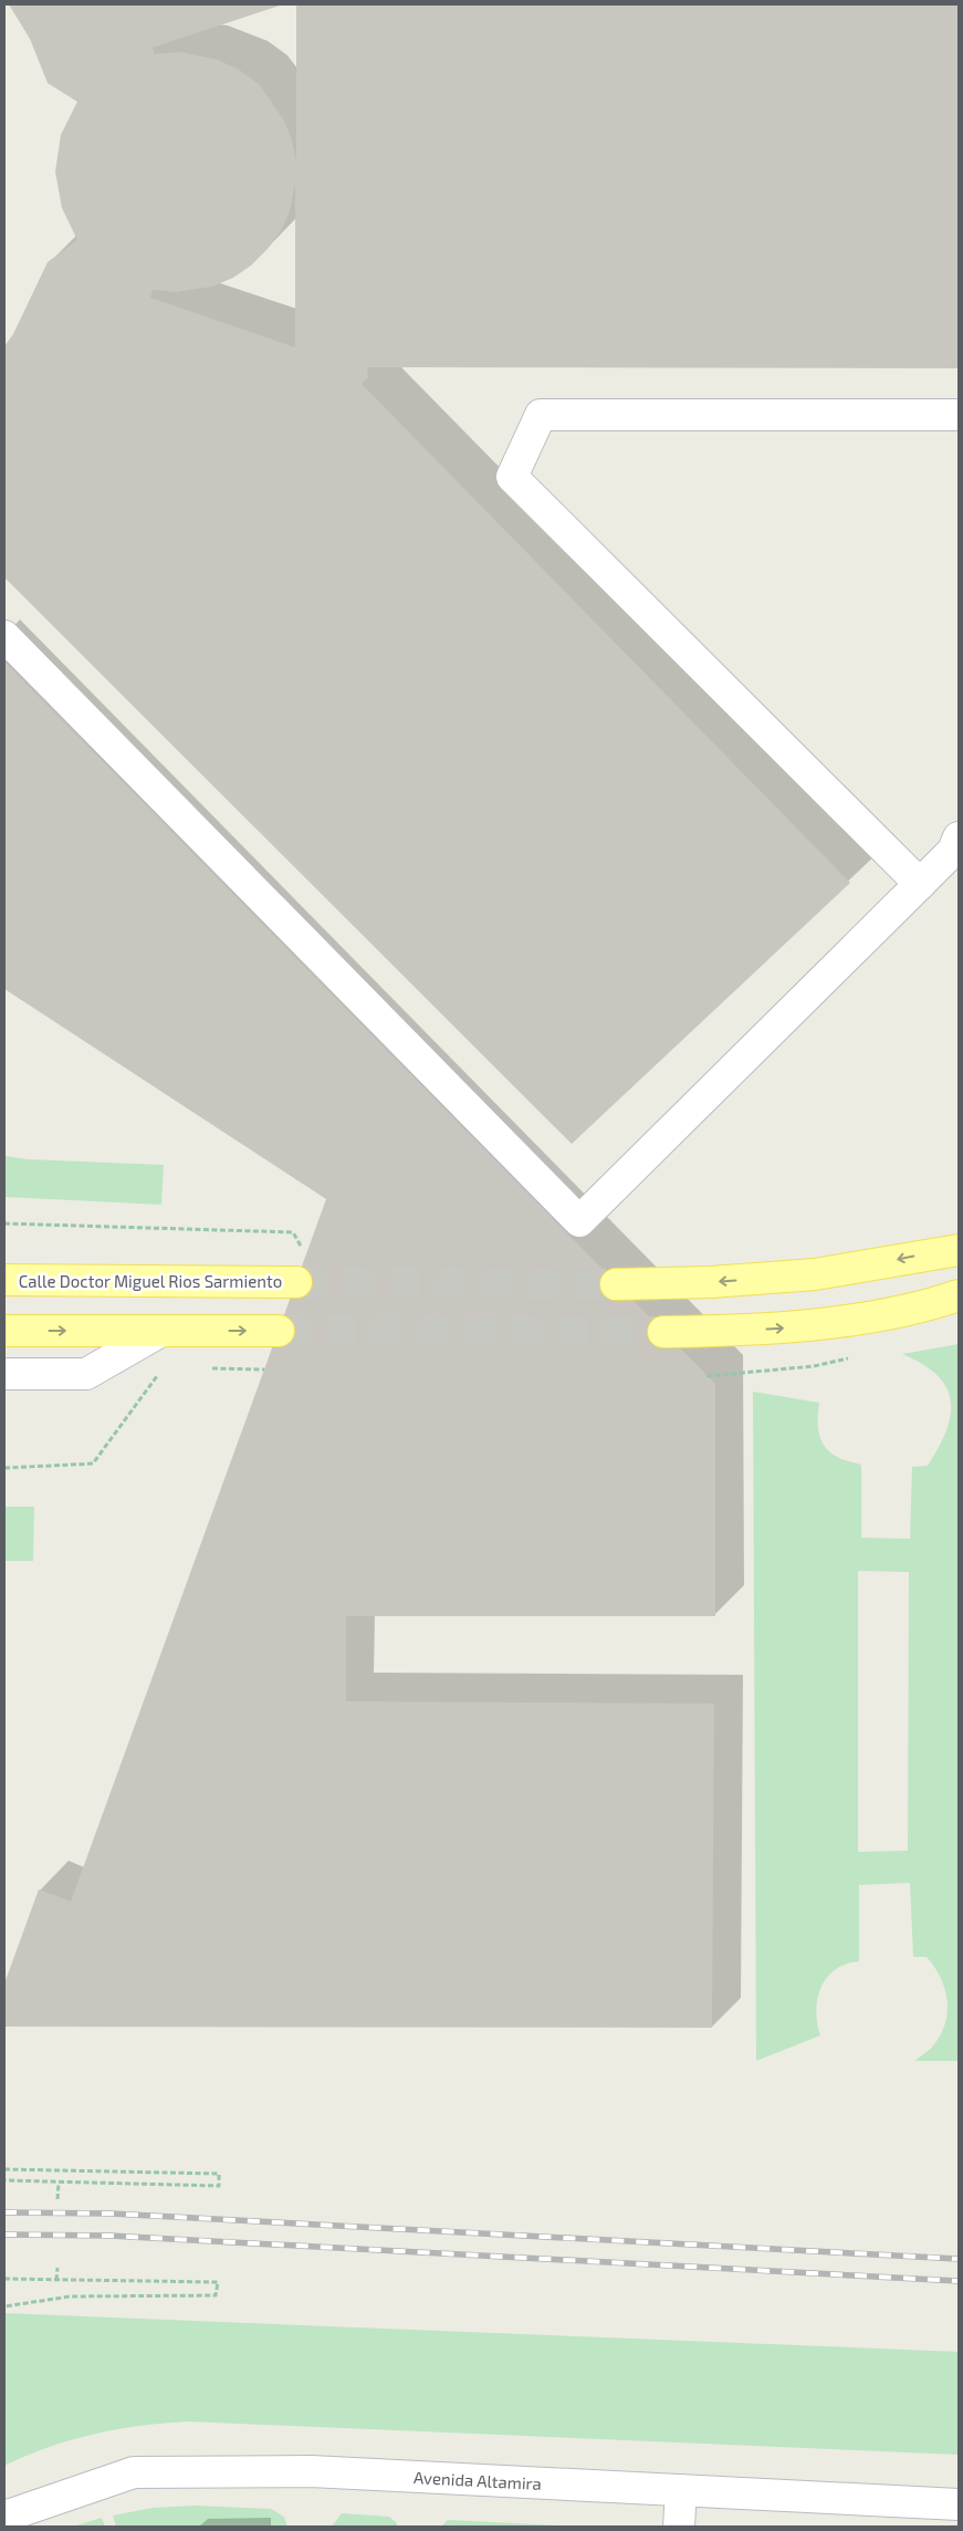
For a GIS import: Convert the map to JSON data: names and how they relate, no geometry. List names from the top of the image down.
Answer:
{
  "streets": {
    "main road": ["Calle Doctor Miguel Rios Sarmiento"],
    "street": ["Avenida Altamira"]
  }
}
